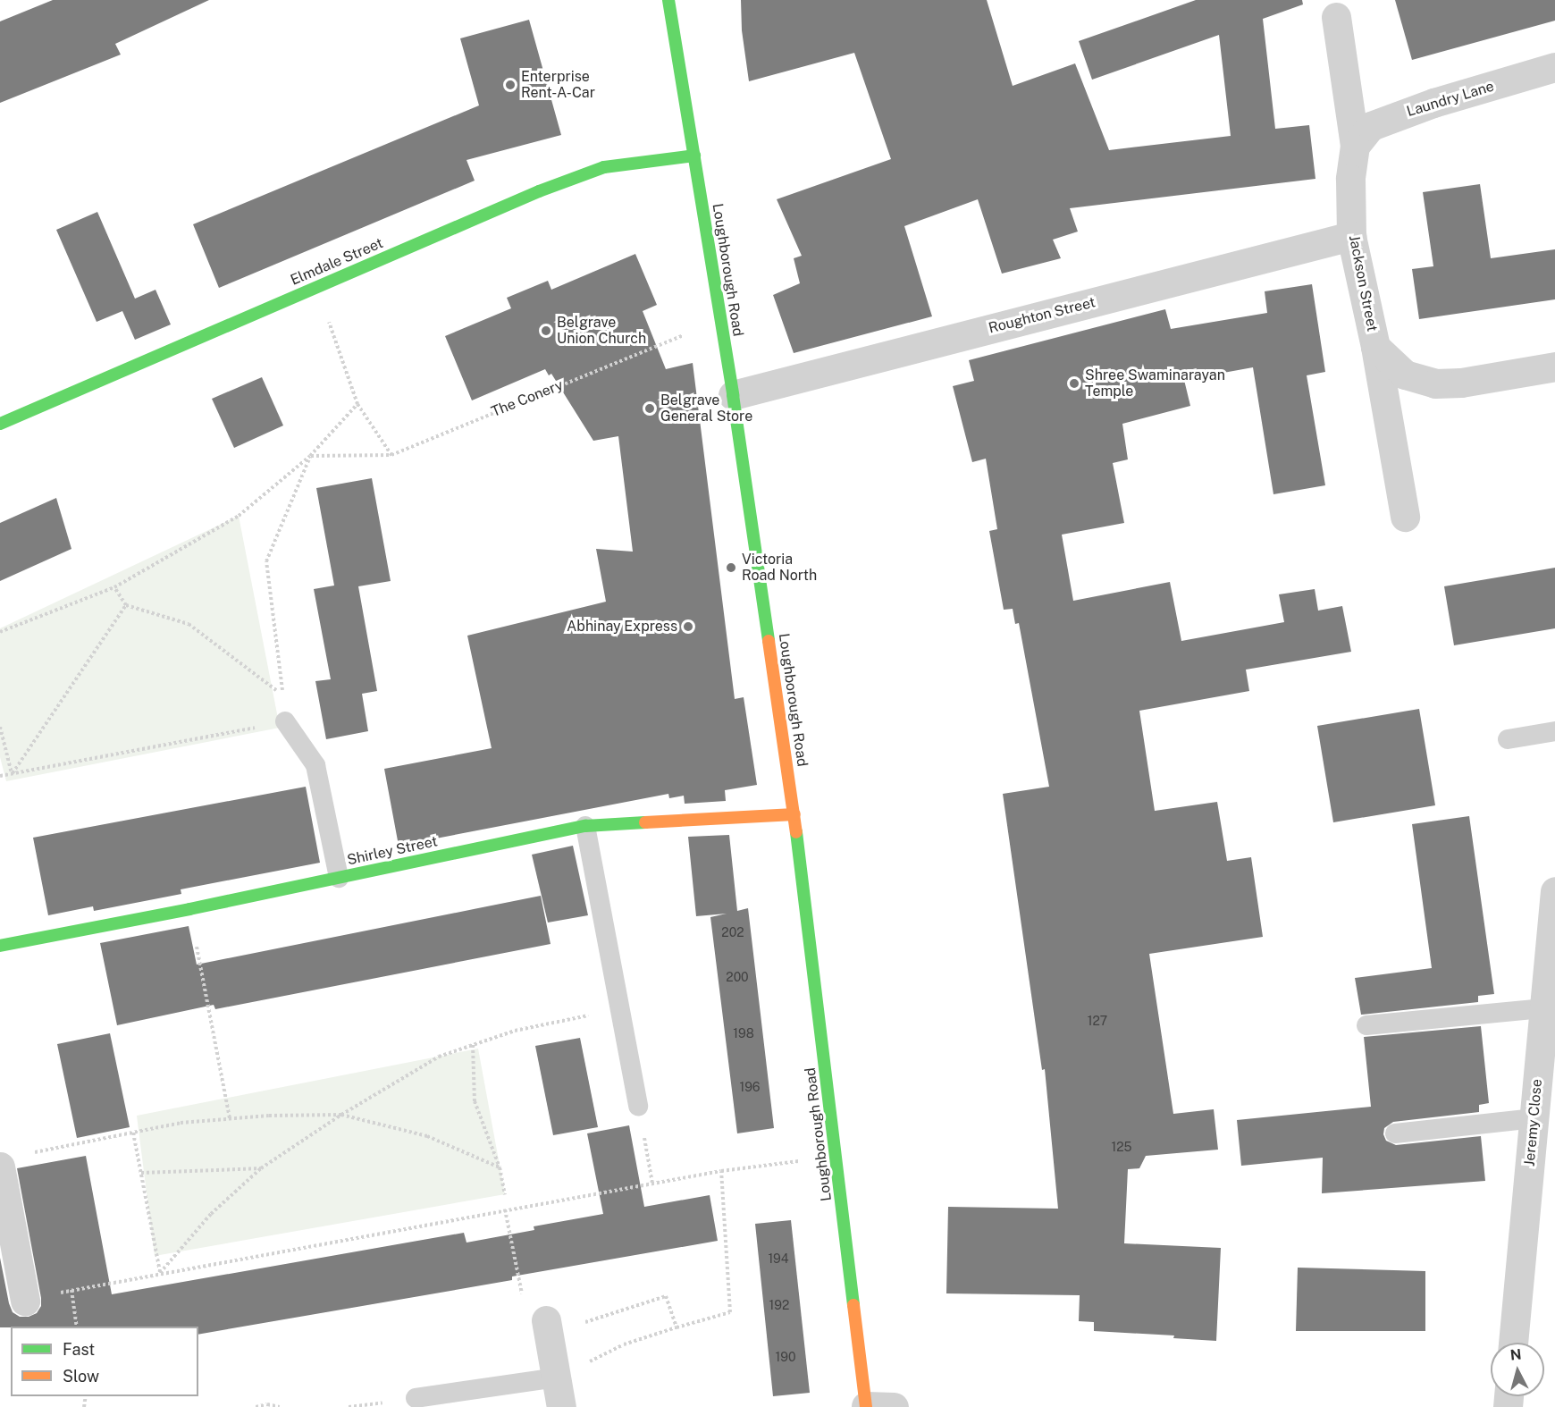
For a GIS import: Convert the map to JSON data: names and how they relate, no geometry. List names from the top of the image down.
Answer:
{
  "streets": {
    "street": [
      "Laundry Lane",
      "Elmdale Street",
      "Loughborough Road",
      "Jackson Street",
      "Roughton Street",
      "Shirley Street",
      "Jeremy Close"
    ],
    "path": ["The Conery"]
  },
  "crossings": [
    ["Laundry Lane", "Jackson Street"],
    ["Elmdale Street", "Loughborough Road"],
    ["Loughborough Road", "Roughton Street"],
    ["Loughborough Road", "The Conery"],
    ["Loughborough Road", "Shirley Street"],
    ["Jackson Street", "Roughton Street"]
  ],
  "places": [
    "Enterprise Rent-A-Car",
    "Belgrave Union Church",
    "Shree Swaminarayan Temple",
    "Belgrave General Store",
    "Victoria Road North",
    "Abhinay Express"
  ],
  "house_numbers": [
    "202",
    "200",
    "127",
    "198",
    "196",
    "125",
    "194",
    "192",
    "190"
  ],
  "legend": ["Fast", "Slow"],
  "north": "top"
}
